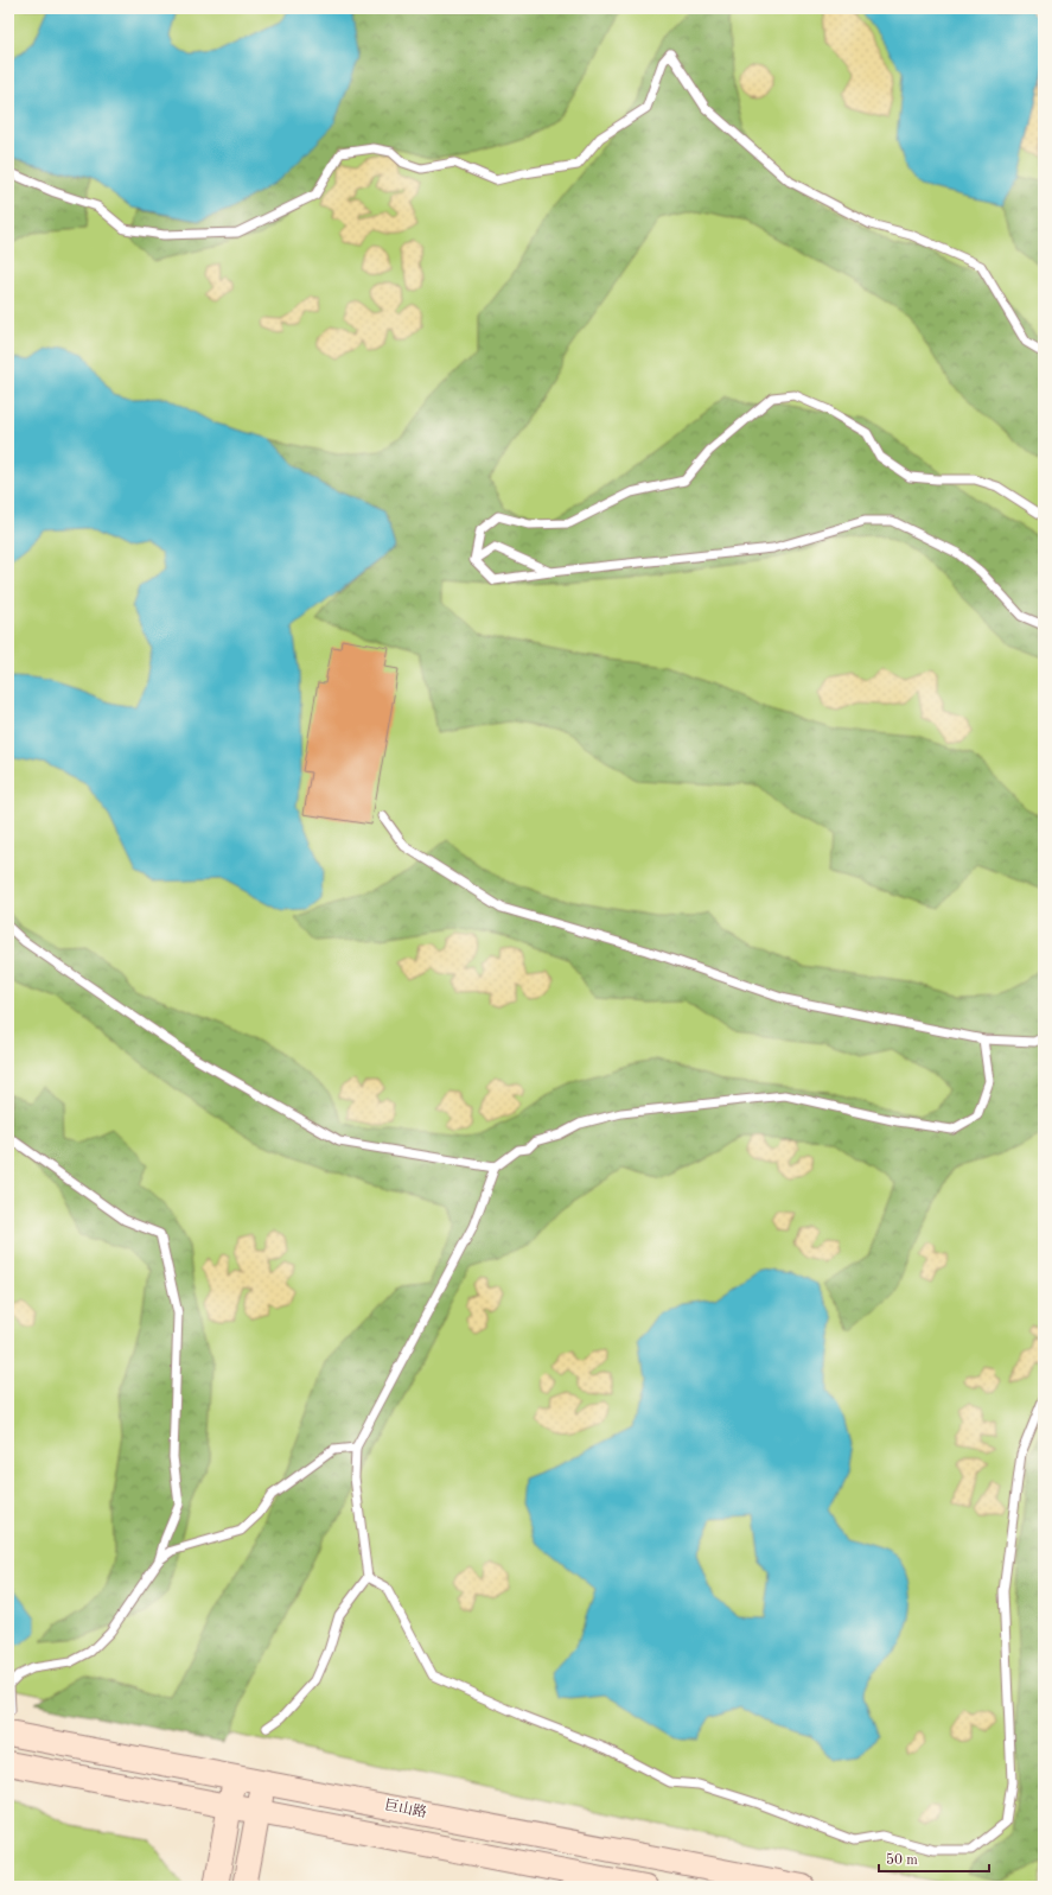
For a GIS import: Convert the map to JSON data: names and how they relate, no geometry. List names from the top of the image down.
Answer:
{
  "streets": {
    "main road": ["巨山路"]
  },
  "scale_bar": "50 m"
}
